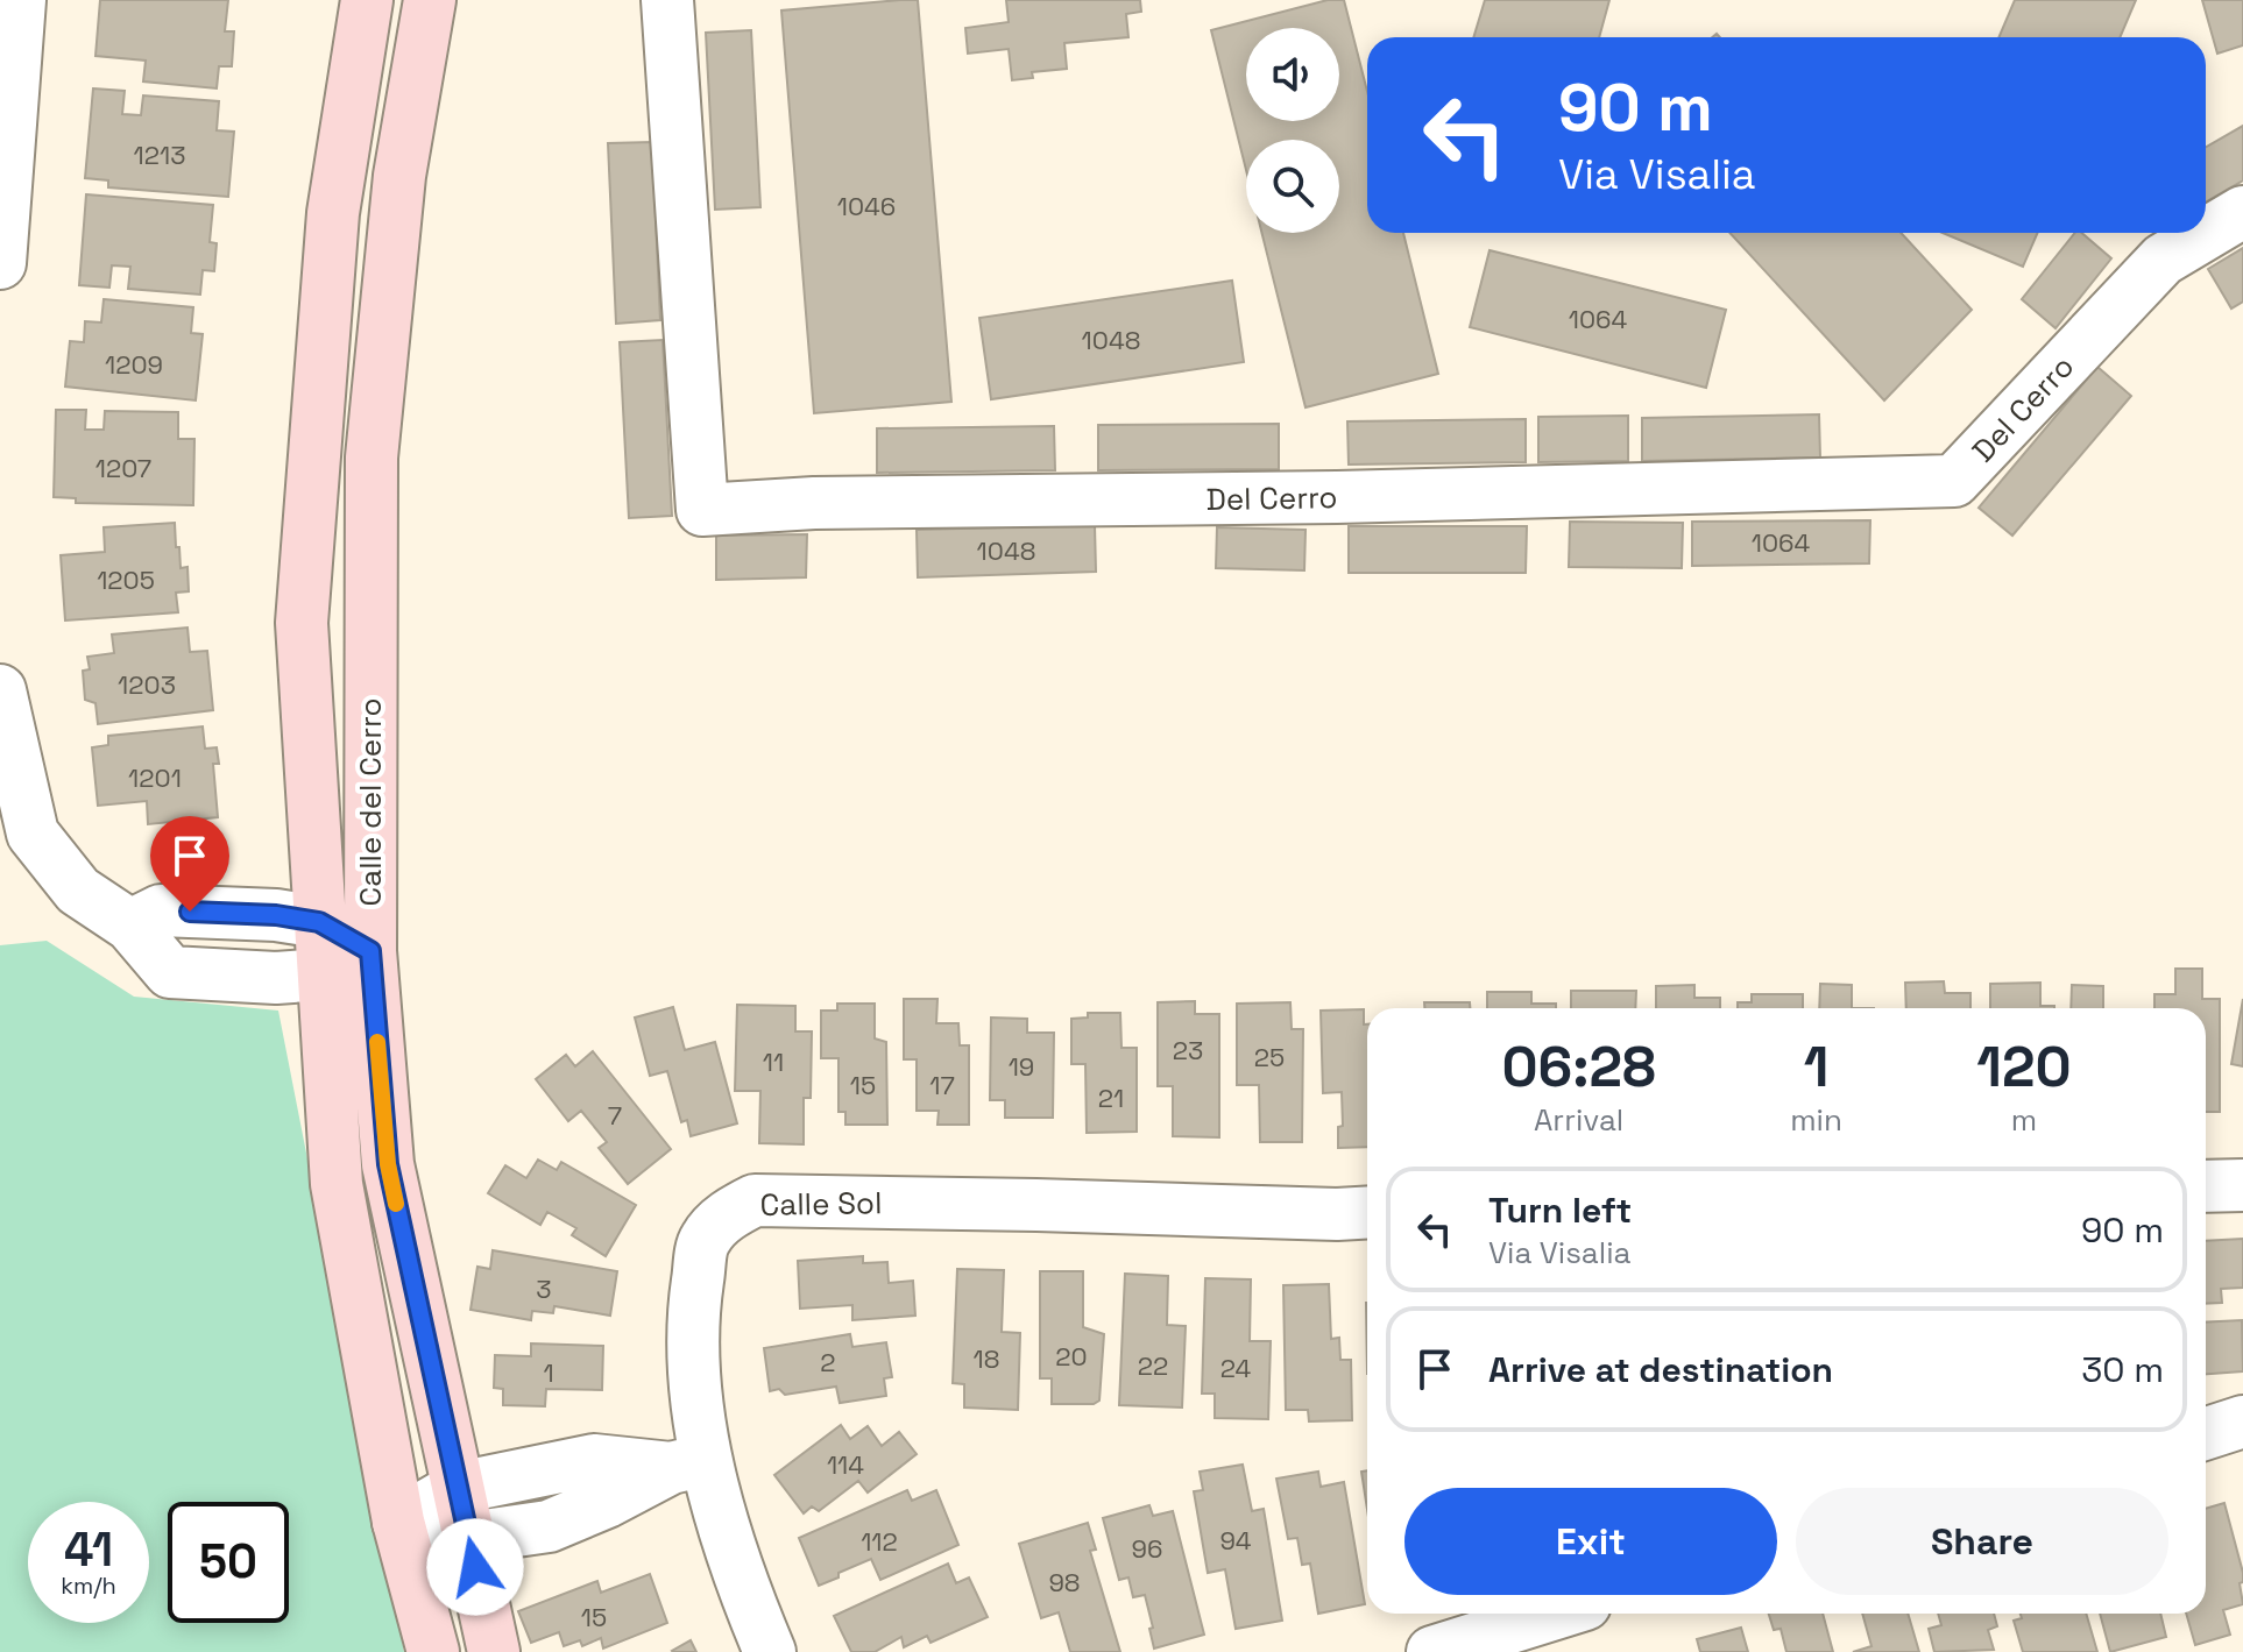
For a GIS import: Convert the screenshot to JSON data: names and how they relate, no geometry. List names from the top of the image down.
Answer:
{
  "streets": {
    "main road": ["Calle del Cerro"],
    "street": ["Del Cerro", "Calle Sol"]
  },
  "house_numbers": [
    "1213",
    "1046",
    "1064",
    "1048",
    "1209",
    "1207",
    "1064",
    "1048",
    "1205",
    "1203",
    "1201",
    "23",
    "25",
    "11",
    "19",
    "15",
    "17",
    "21",
    "7",
    "3",
    "20",
    "18",
    "2",
    "22",
    "24",
    "1",
    "114",
    "94",
    "112",
    "96",
    "98",
    "15"
  ],
  "page": {
    "turn": ["90 m", "Via Visalia"],
    "eta": [
      "06:28",
      "Arrival",
      "1",
      "min",
      "120",
      "m"
    ],
    "list": [
      {
        "name": "Turn left",
        "note": "Via Visalia",
        "value": "90 m"
      },
      {
        "name": "Arrive at destination",
        "value": "30 m"
      }
    ],
    "buttons": ["Exit", "Share"],
    "speed": "41 km/h",
    "limit": "50"
  }
}
